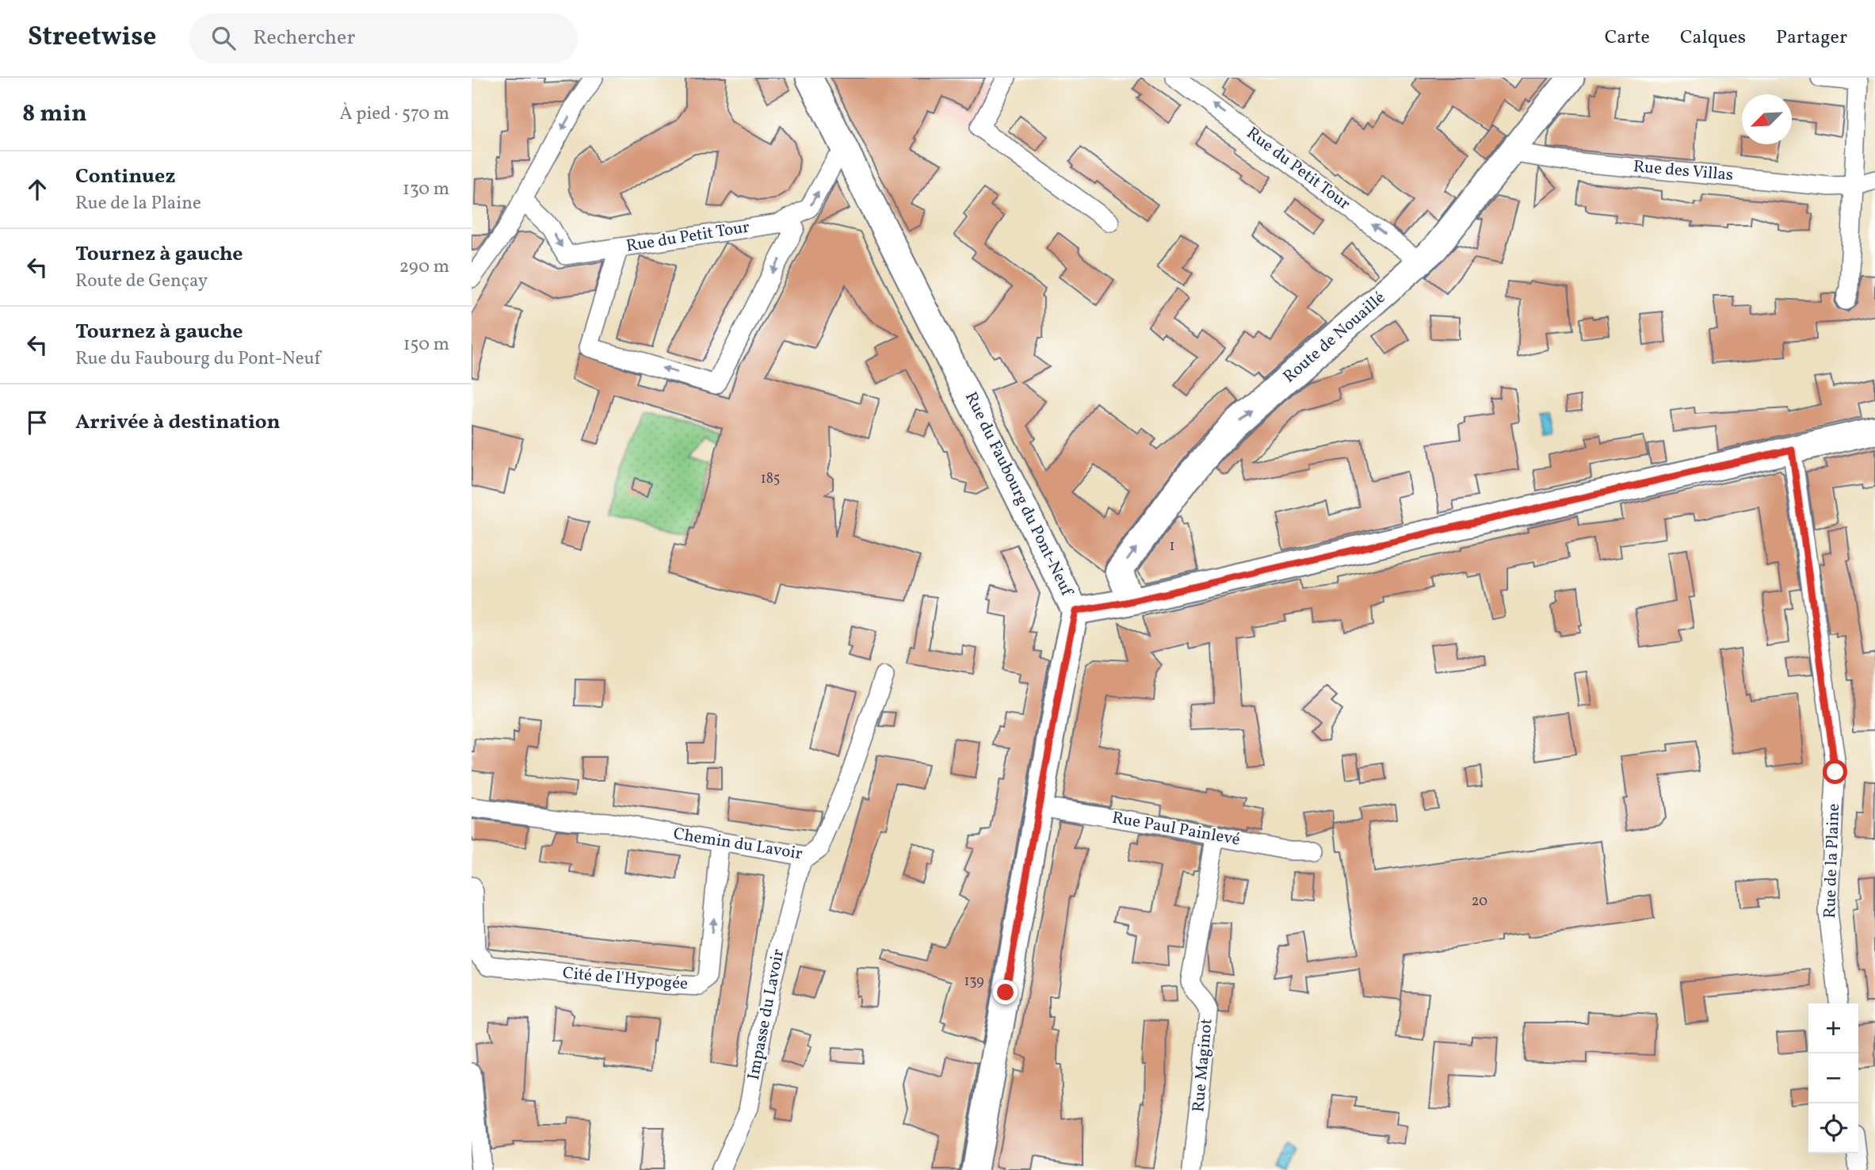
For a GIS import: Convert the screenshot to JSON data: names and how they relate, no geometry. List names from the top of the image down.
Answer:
{
  "streets": {
    "main road": ["Route de Nouaillé", "Rue du Faubourg du Pont-Neuf"],
    "street": [
      "Rue du Petit Tour",
      "Rue des Villas",
      "Rue Paul Painlevé",
      "Chemin du Lavoir",
      "Rue de la Plaine",
      "Cité de l'Hypogée",
      "Impasse du Lavoir",
      "Rue Maginot"
    ]
  },
  "crossings": [
    ["Rue du Petit Tour", "Route de Nouaillé"],
    ["Rue du Petit Tour", "Rue du Faubourg du Pont-Neuf"],
    ["Rue des Villas", "Route de Nouaillé"],
    ["Rue du Faubourg du Pont-Neuf", "Rue Paul Painlevé"],
    ["Rue Paul Painlevé", "Rue Maginot"],
    ["Chemin du Lavoir", "Cité de l'Hypogée"],
    ["Chemin du Lavoir", "Impasse du Lavoir"]
  ],
  "one_way": ["Route de Nouaillé"],
  "house_numbers": [
    "185",
    "1",
    "20",
    "139"
  ],
  "north": "bottom left",
  "page": {
    "header": "Streetwise",
    "search": "Rechercher",
    "nav": ["Carte", "Calques", "Partager"],
    "heading": ["8 min", "À pied · 570 m"],
    "list": [
      ["Continuez", "Rue de la Plaine", "130 m"],
      ["Tournez à gauche", "Route de Gençay", "290 m"],
      ["Tournez à gauche", "Rue du Faubourg du Pont-Neuf", "150 m"],
      "Arrivée à destination"
    ],
    "map_buttons": ["+", "−"]
  }
}
